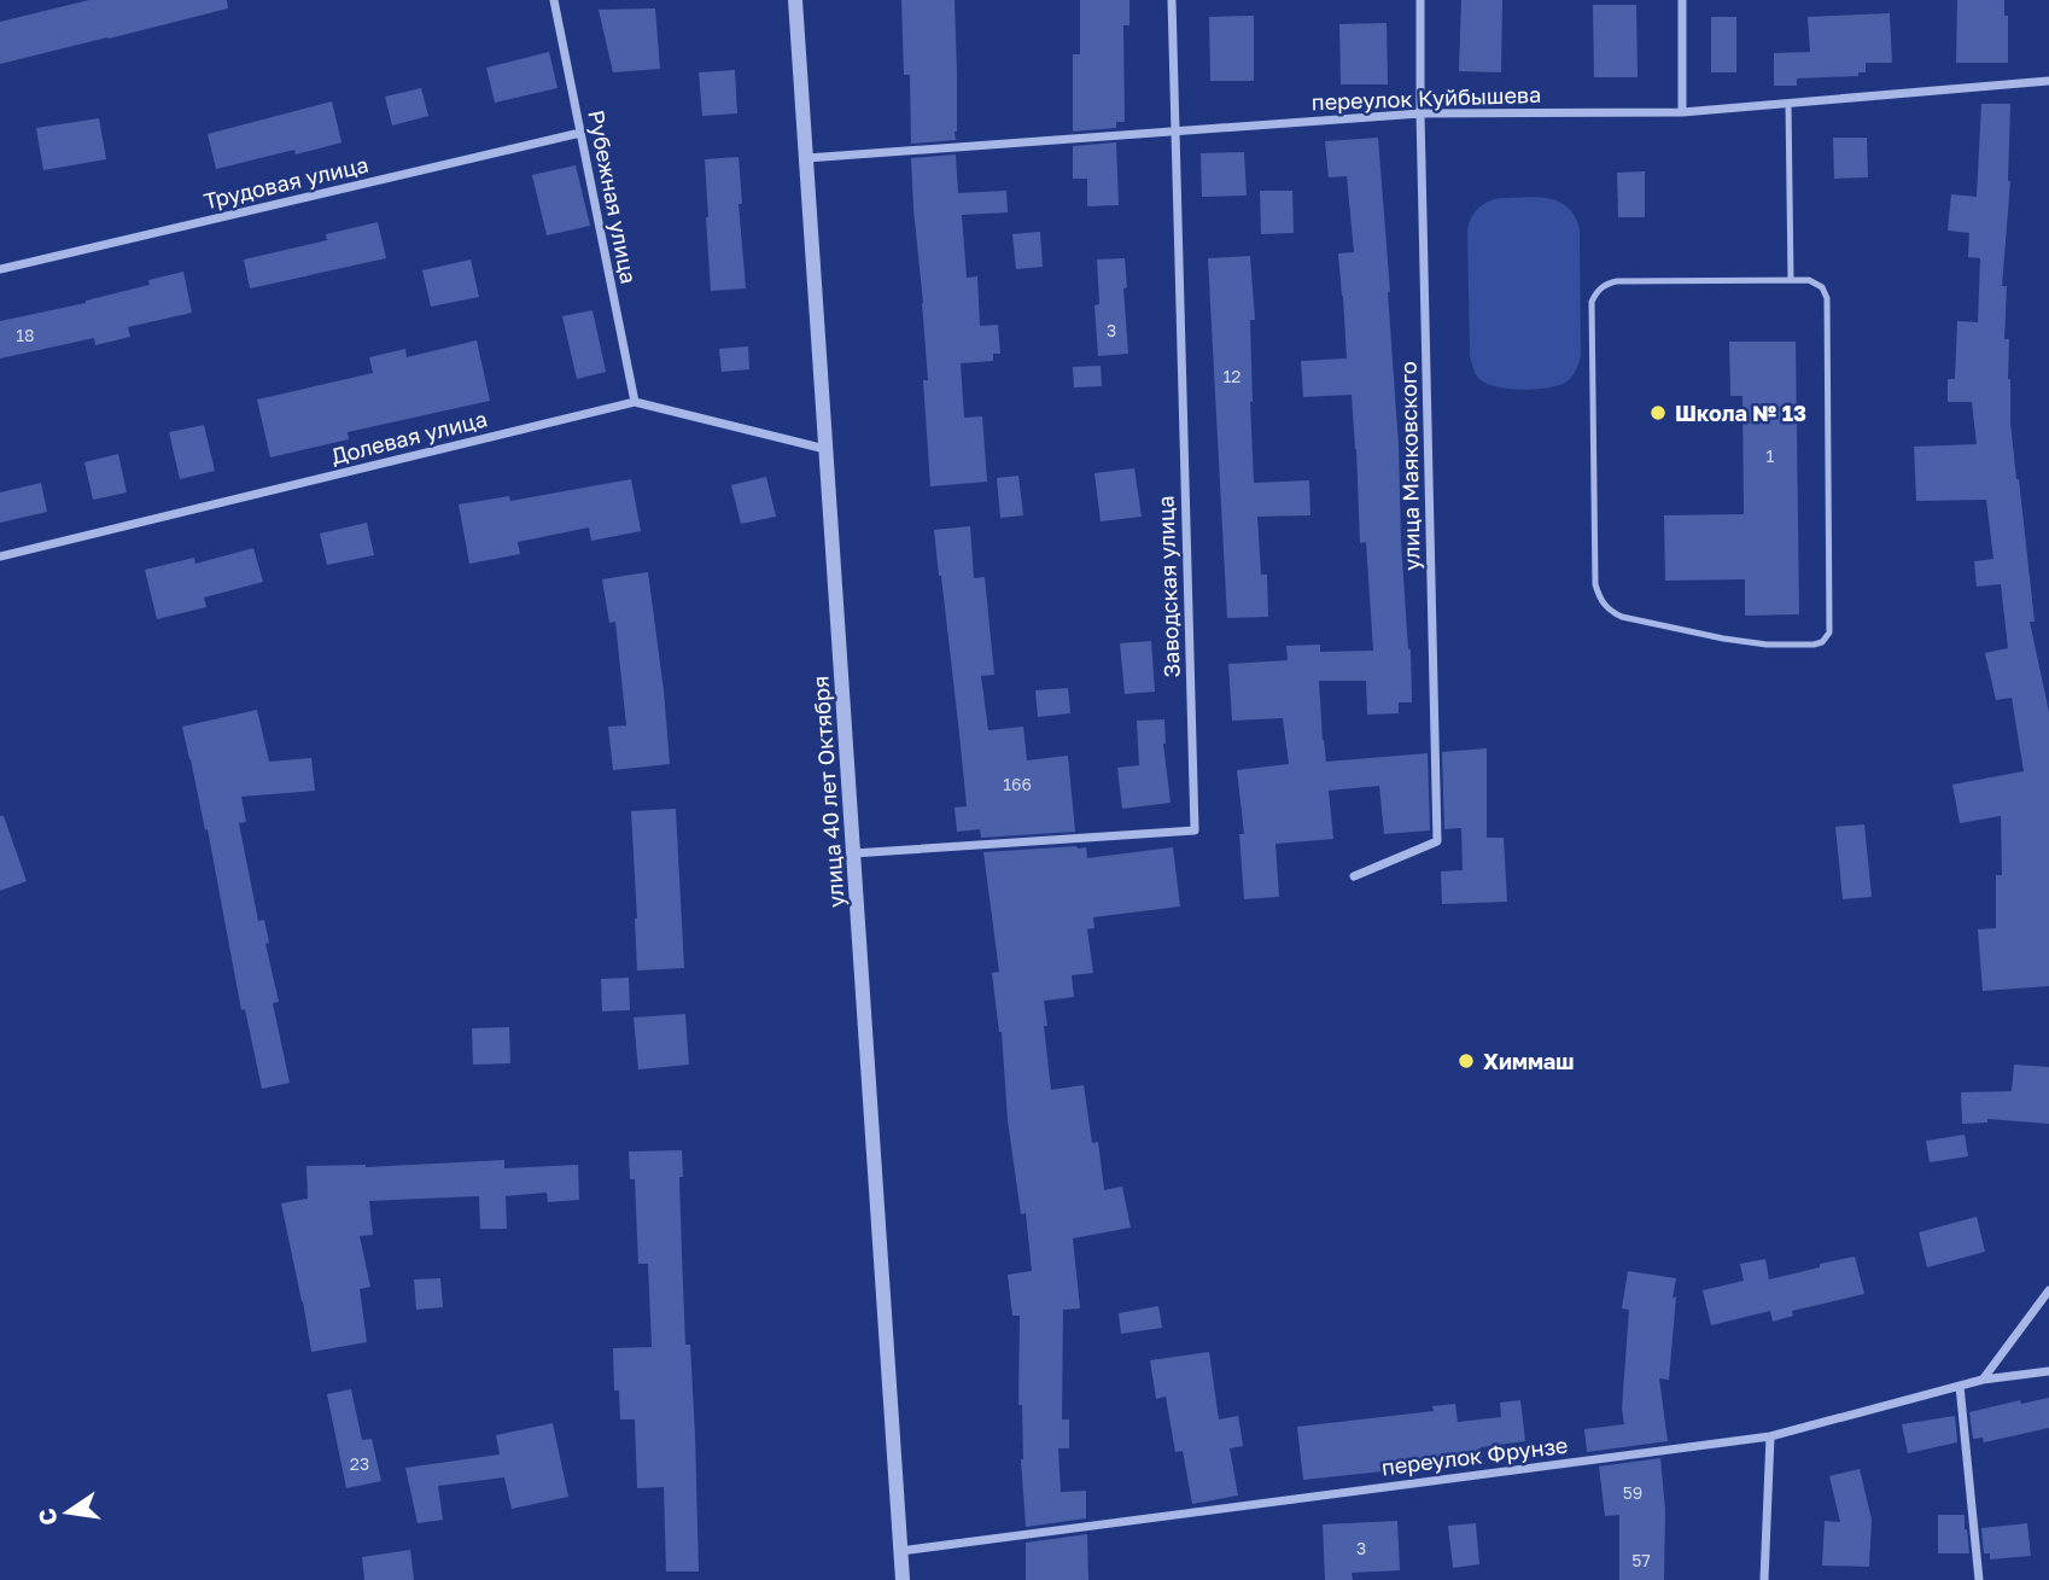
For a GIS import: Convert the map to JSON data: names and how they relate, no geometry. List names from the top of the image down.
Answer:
{
  "streets": {
    "street": [
      "переулок Куйбышева",
      "Трудовая улица",
      "Рубежная улица",
      "Долевая улица",
      "улица Маяковского",
      "Заводская улица",
      "улица 40 лет Октября",
      "переулок Фрунзе"
    ]
  },
  "crossings": [
    ["переулок Куйбышева", "улица Маяковского"],
    ["переулок Куйбышева", "Заводская улица"],
    ["переулок Куйбышева", "улица 40 лет Октября"],
    ["Трудовая улица", "Рубежная улица"],
    ["Рубежная улица", "Долевая улица"],
    ["Долевая улица", "улица 40 лет Октября"],
    ["Заводская улица", "улица 40 лет Октября"],
    ["улица 40 лет Октября", "переулок Фрунзе"]
  ],
  "places": ["Школа № 13", "Химмаш"],
  "house_numbers": [
    "3",
    "18",
    "12",
    "1",
    "166",
    "23",
    "59",
    "3",
    "57"
  ],
  "north": "left"
}
